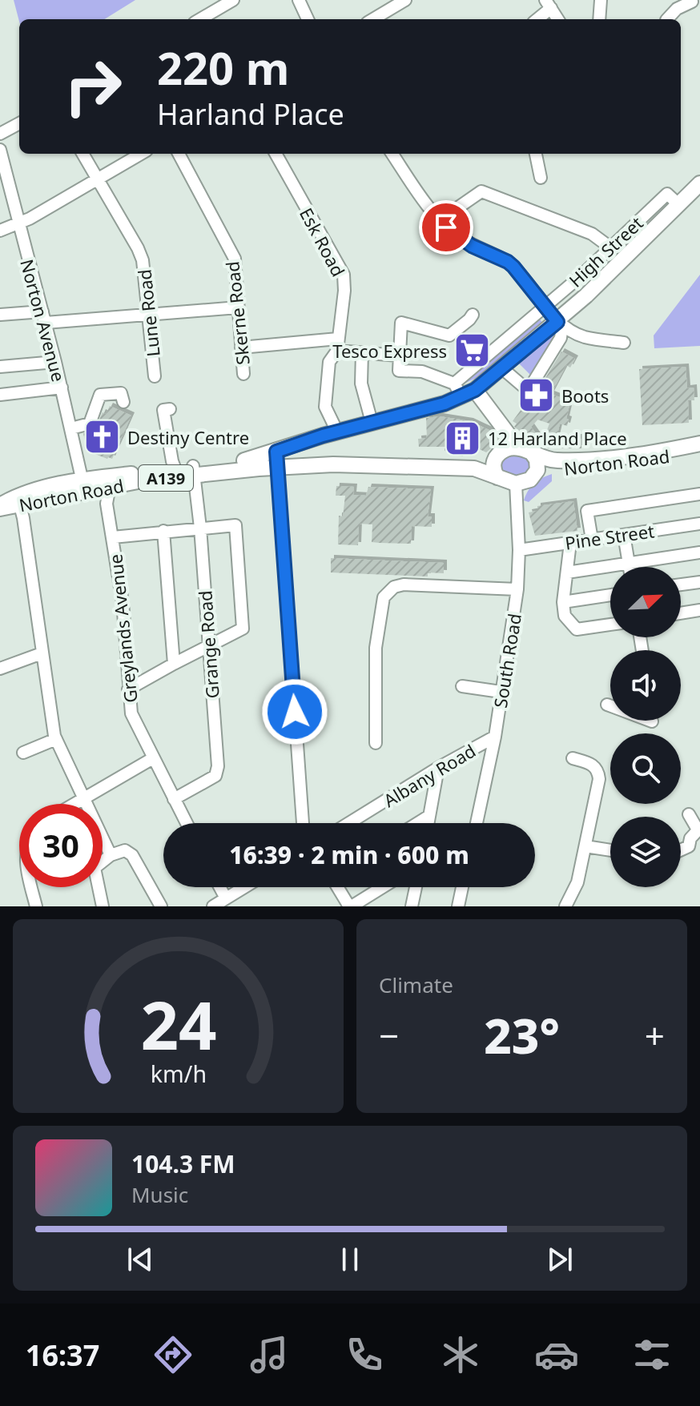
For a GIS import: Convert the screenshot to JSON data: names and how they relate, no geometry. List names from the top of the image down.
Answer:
{
  "streets": {
    "main road": ["High Street", "Norton Road", "A139"],
    "street": [
      "Esk Road",
      "Lune Road",
      "Skerne Road",
      "Norton Avenue",
      "Pine Street",
      "Greylands Avenue",
      "Grange Road",
      "South Road",
      "Albany Road"
    ]
  },
  "crossings": [
    ["Esk Road", "High Street"],
    ["High Street", "Norton Road"],
    ["Norton Avenue", "Norton Road"],
    ["Norton Road", "A139"],
    ["Norton Road", "Greylands Avenue"],
    ["Norton Road", "Grange Road"],
    ["Norton Road", "South Road"],
    ["A139", "South Road"],
    ["Pine Street", "South Road"],
    ["Greylands Avenue", "Grange Road"],
    ["South Road", "Albany Road"]
  ],
  "places": {
    "supermarket": ["Tesco Express"],
    "pharmacy": ["Boots"],
    "church": ["Destiny Centre"],
    "building": ["12 Harland Place"]
  },
  "north": "top right",
  "page": {
    "turn": ["220 m", "Harland Place"],
    "limit": "30",
    "trip": "16:39 · 2 min · 600 m",
    "tile": "Climate",
    "heat": ["−", "23°", "+"],
    "song": ["104.3 FM", "Music"],
    "tabs": "16:37",
    "gauge": ["24", "km/h"]
  }
}
